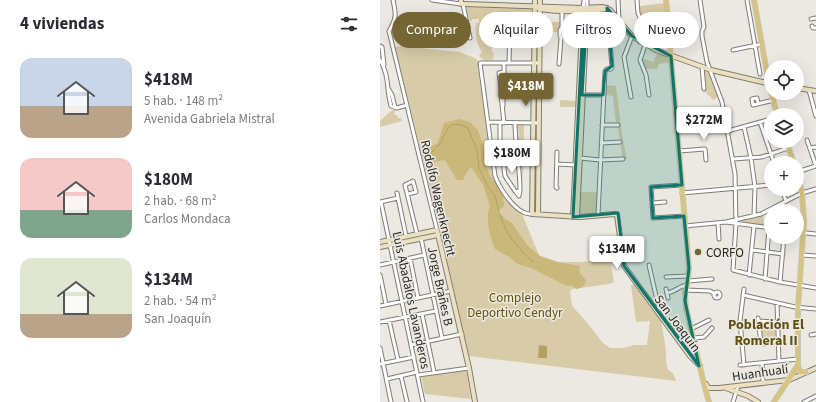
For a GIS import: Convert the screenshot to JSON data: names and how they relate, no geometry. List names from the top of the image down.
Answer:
{
  "streets": {
    "main road": ["Rodolfo Wagenknecht", "San Joaquín", "Huanhualí"],
    "street": ["Jorge Brañes B", "Luis Abadalos Lavanderos"]
  },
  "districts": ["Población El Romeral II"],
  "parks": ["Complejo Deportivo Cendyr"],
  "places": ["CORFO"],
  "page": {
    "heading": "4 viviendas",
    "chip": [
      "Comprar",
      "Alquilar",
      "Filtros",
      "Nuevo"
    ],
    "list": [
      {
        "name": "$418M",
        "note": "5 hab. · 148 m² · Avenida Gabriela Mistral"
      },
      {
        "name": "$180M",
        "note": "2 hab. · 68 m² · Carlos Mondaca"
      },
      {
        "name": "$134M",
        "note": "2 hab. · 54 m² · San Joaquín"
      }
    ],
    "map_buttons": ["+", "−"],
    "price": [
      "$418M",
      "$272M",
      "$180M",
      "$134M"
    ]
  }
}
